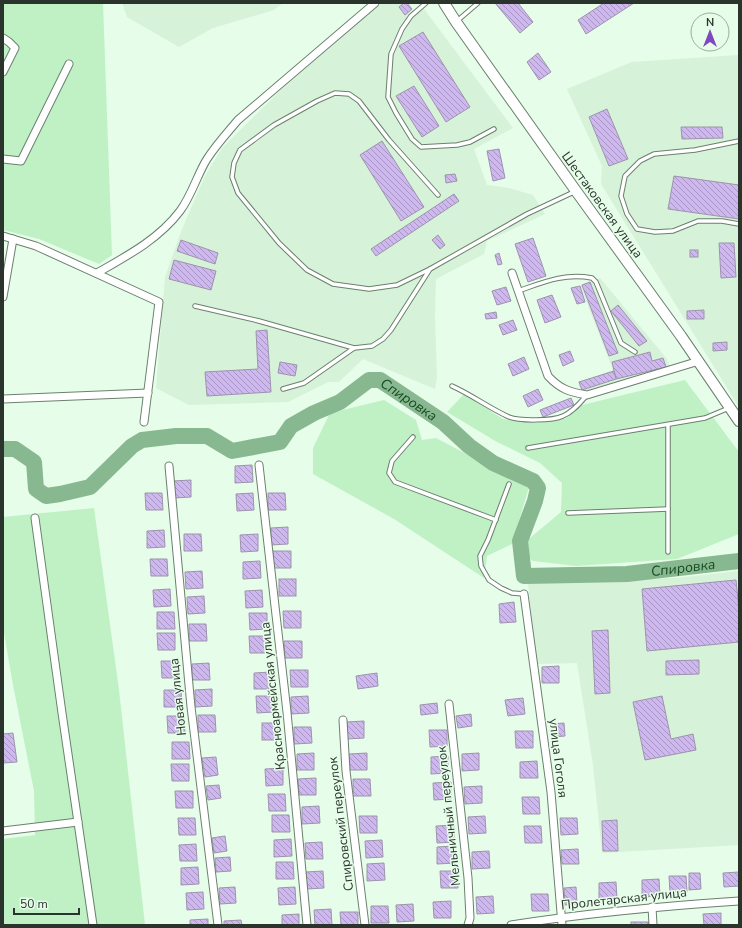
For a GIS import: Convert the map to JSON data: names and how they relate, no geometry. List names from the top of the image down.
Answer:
{
  "streets": {
    "main road": ["Шестаковская улица"],
    "street": [
      "Красноармейская улица",
      "Новая улица",
      "улица Гоголя",
      "Мельничный переулок",
      "Спировский переулок",
      "Пролетарская улица"
    ]
  },
  "crossings": [
    ["улица Гоголя", "Пролетарская улица"]
  ],
  "water": ["Спировка"],
  "scale_bar": "50 m",
  "north": "top"
}
